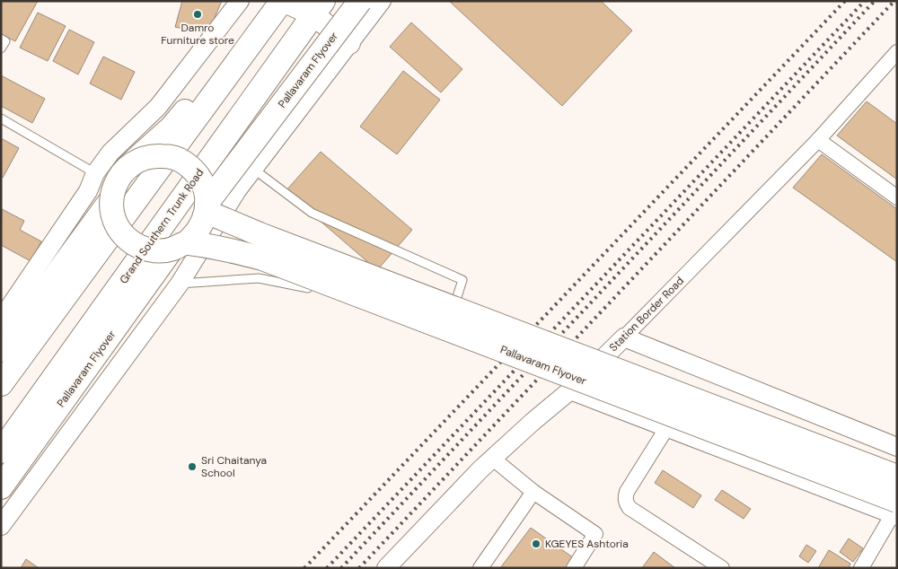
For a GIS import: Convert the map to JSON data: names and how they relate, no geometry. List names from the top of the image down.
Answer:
{
  "streets": {
    "main road": ["Pallavaram Flyover", "Grand Southern Trunk Road"],
    "street": ["Station Border Road"]
  },
  "places": ["Damro Furniture store", "Sri Chaitanya School", "KGEYES Ashtoria"]
}
